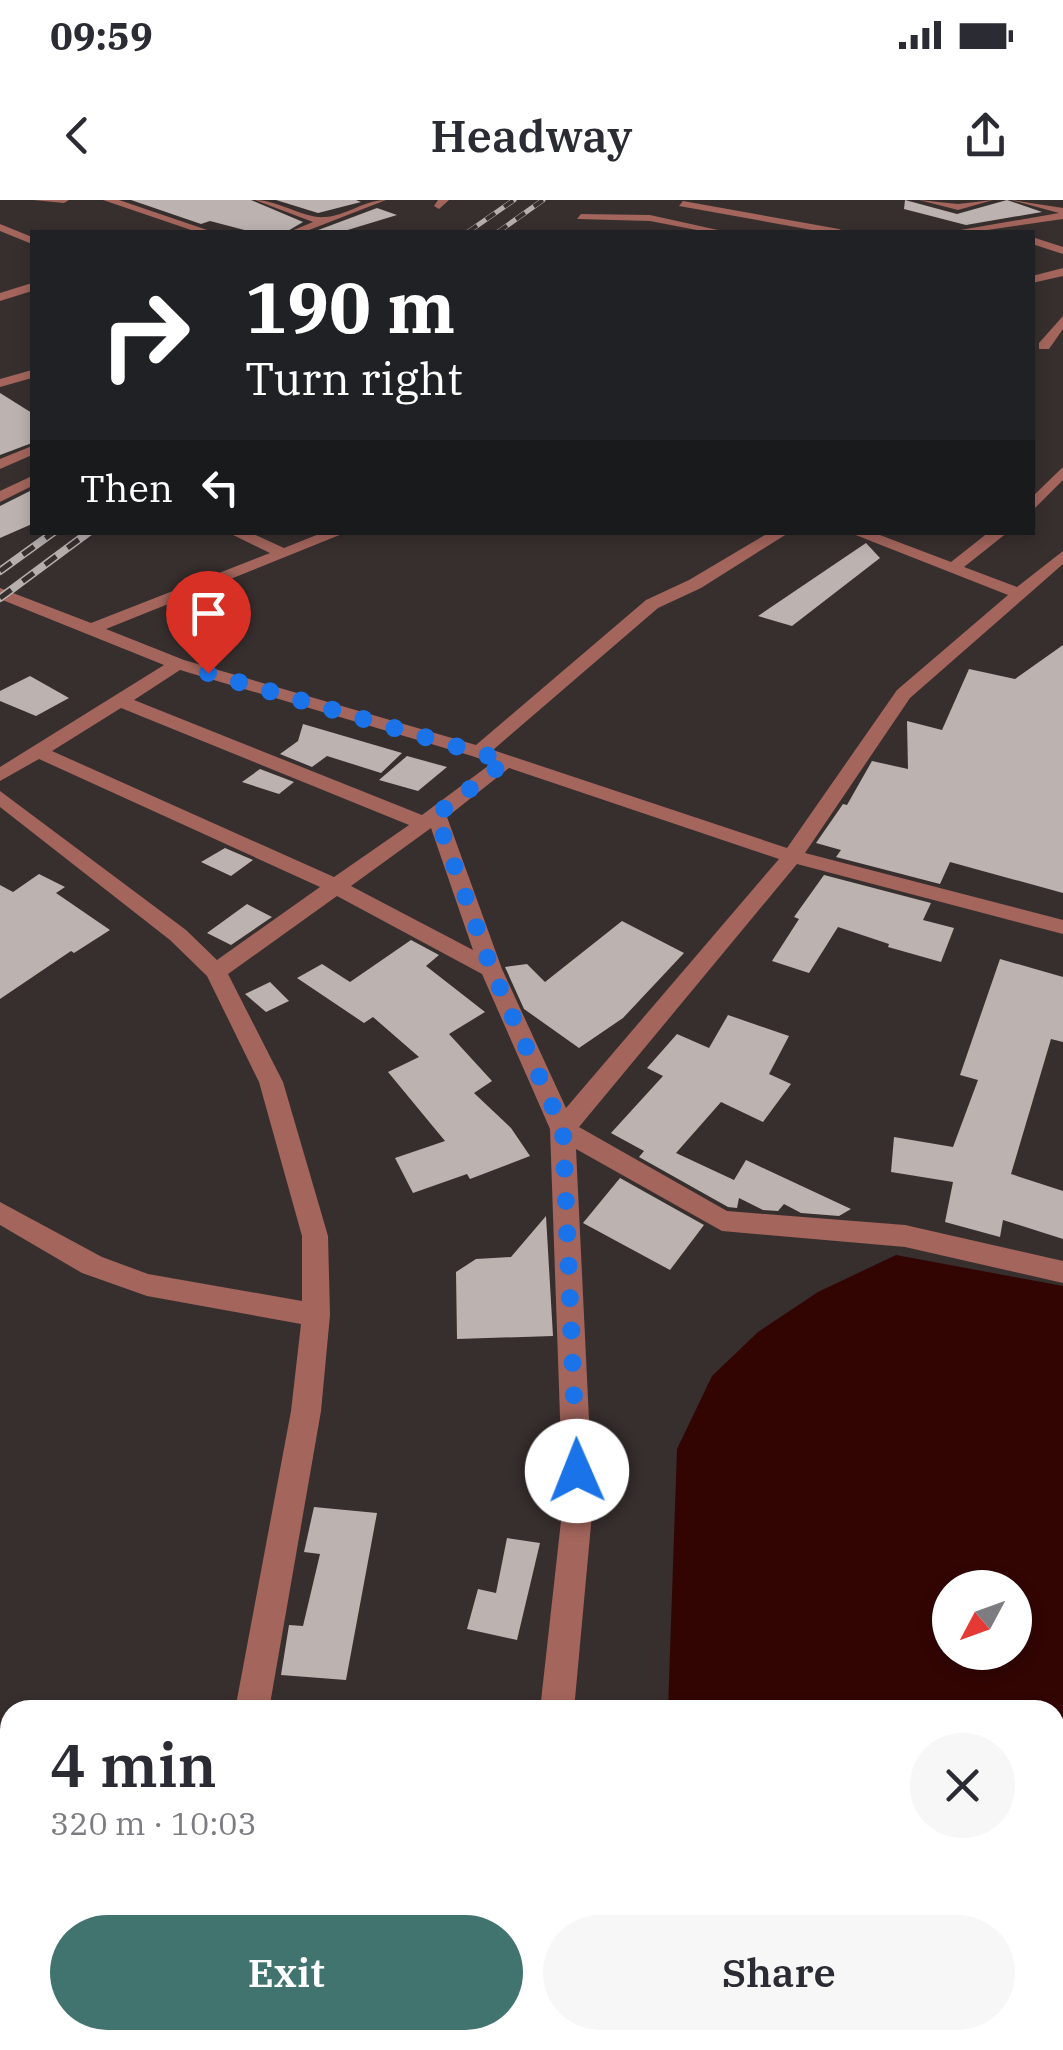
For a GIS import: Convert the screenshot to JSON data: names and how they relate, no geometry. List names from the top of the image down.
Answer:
{
  "north": "bottom left",
  "page": {
    "status": "09:59",
    "header": "Headway",
    "turn": ["190 m", "Turn right"],
    "then": "Then",
    "heading": ["4 min", "320 m · 10:03"],
    "buttons": ["Exit", "Share"]
  }
}
